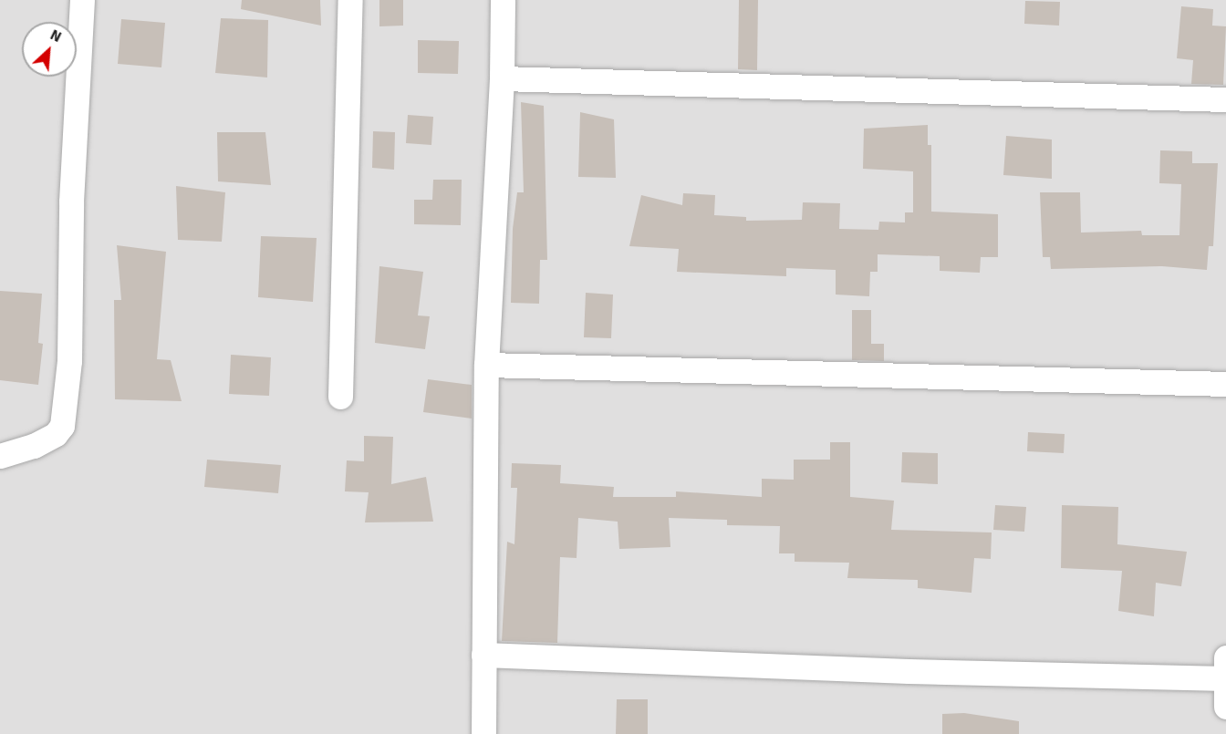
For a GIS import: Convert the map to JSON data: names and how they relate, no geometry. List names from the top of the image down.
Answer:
{
  "north": "top right"
}
